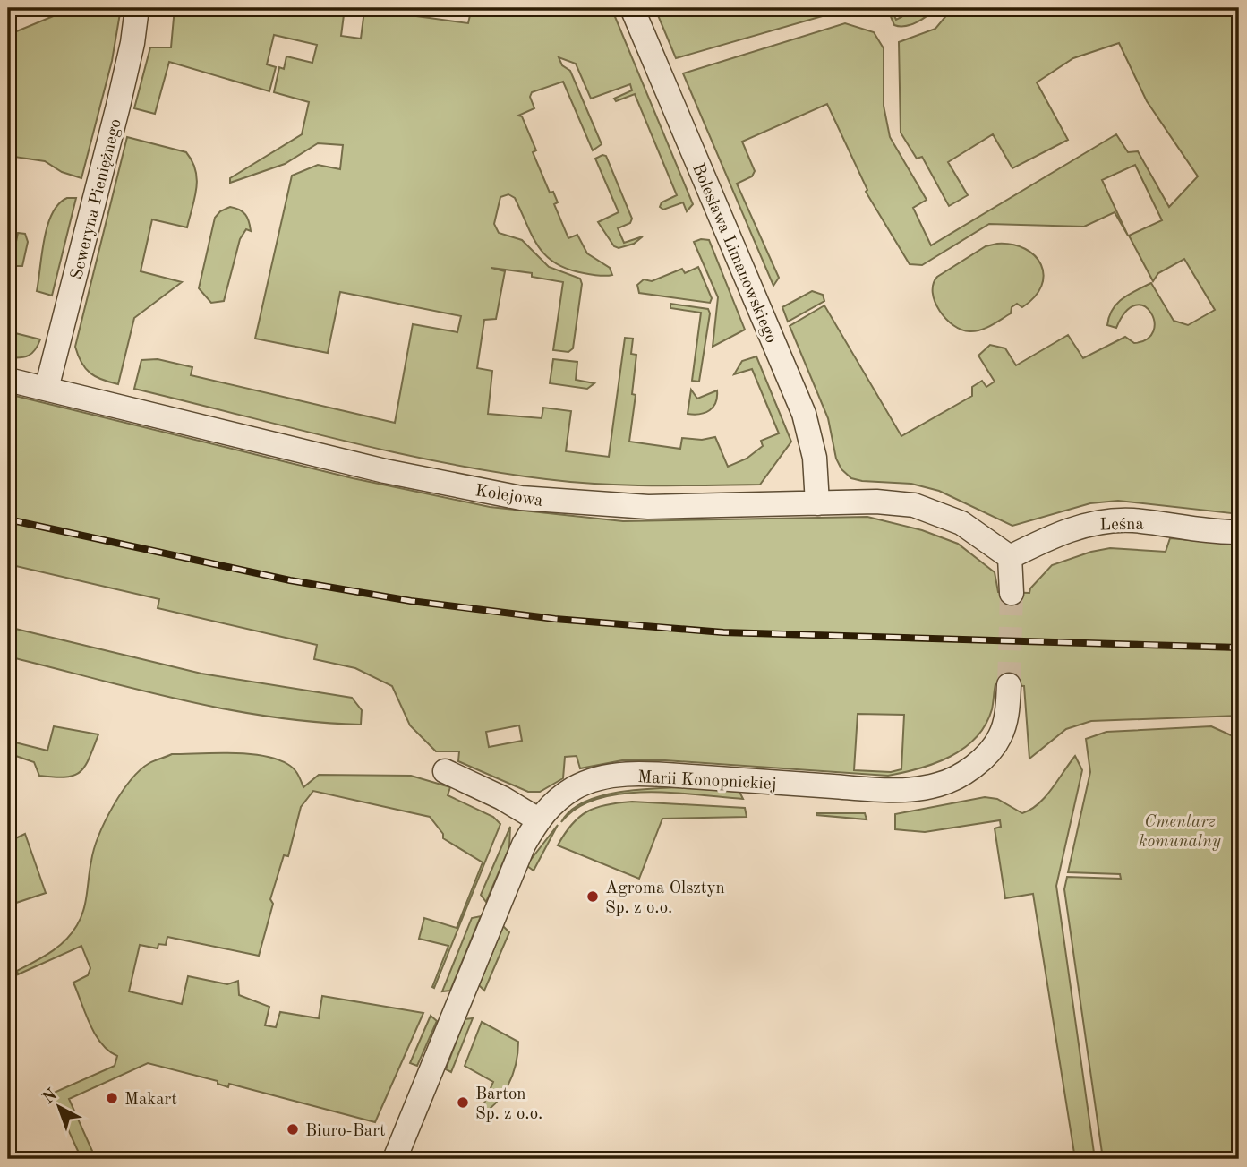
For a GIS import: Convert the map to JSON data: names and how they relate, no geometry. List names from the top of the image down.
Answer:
{
  "streets": {
    "street": [
      "Seweryna Pieniężnego",
      "Bolesława Limanowskiego",
      "Kolejowa",
      "Leśna",
      "Marii Konopnickiej"
    ]
  },
  "crossings": [
    ["Seweryna Pieniężnego", "Kolejowa"],
    ["Bolesława Limanowskiego", "Kolejowa"],
    ["Kolejowa", "Leśna"]
  ],
  "parks": ["Cmentarz komunalny"],
  "places": [
    "Agroma Olsztyn Sp. z o.o.",
    "Makart",
    "Barton Sp. z o.o.",
    "Biuro-Bart"
  ],
  "north": "top left"
}
